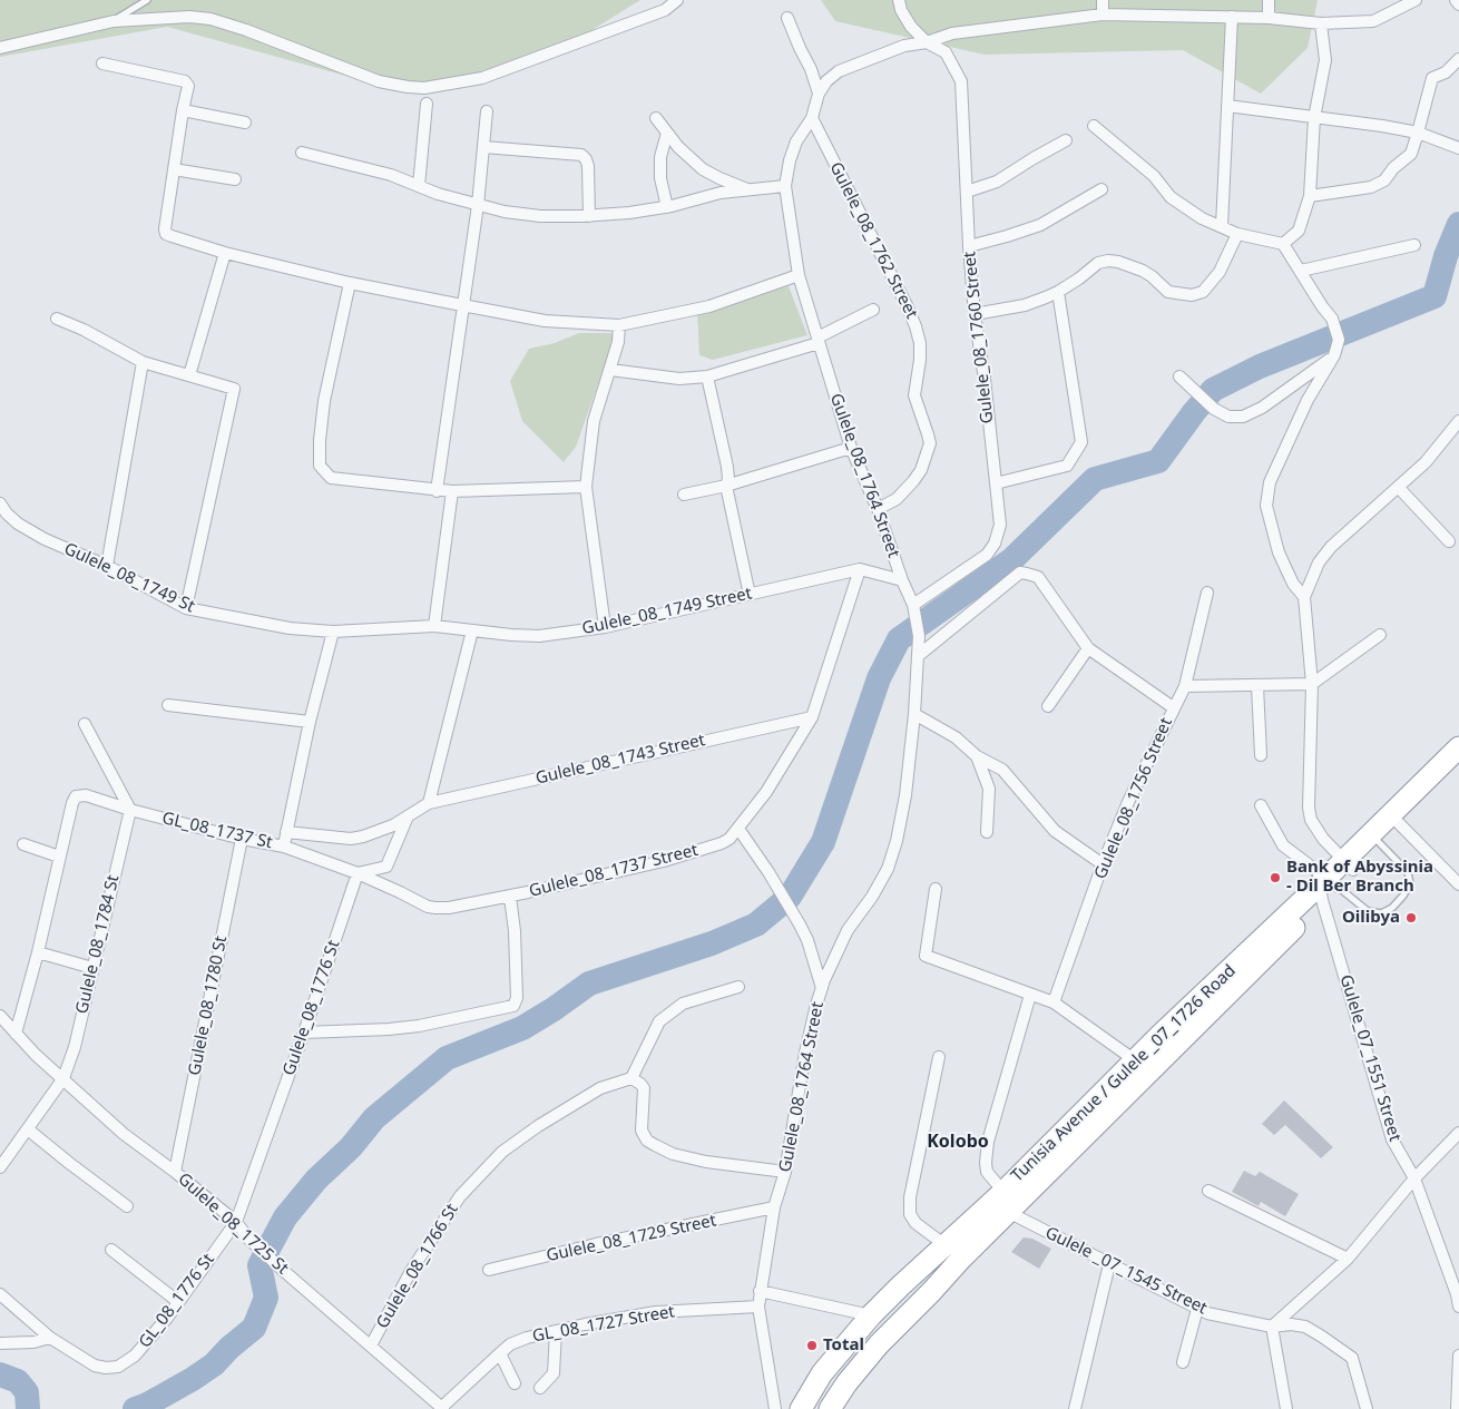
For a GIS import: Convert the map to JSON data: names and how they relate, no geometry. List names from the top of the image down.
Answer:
{
  "streets": {
    "highway": ["Tunisia Avenue / Gulele _07_1726 Road"],
    "street": [
      "Gulele_08_1762 Street",
      "Gulele_08_1760 Street",
      "Gulele_08_1764 Street",
      "Gulele_08_1749 St",
      "Gulele_08_1749 Street",
      "Gulele_08_1743 Street",
      "Gulele_08_1756 Street",
      "GL_08_1737 St",
      "Gulele_08_1737 Street",
      "Gulele_08_1784 St",
      "Gulele_08_1780 St",
      "Gulele_08_1776 St",
      "Gulele_07_1551 Street",
      "Gulele_08_1725 St",
      "Gulele_08_1729 Street",
      "Gulele_08_1766 St",
      "Gulele _07_1545 Street",
      "GL_08_1776 St",
      "GL_08_1727 Street"
    ]
  },
  "crossings": [
    ["Gulele_08_1762 Street", "Gulele_08_1764 Street"],
    ["Gulele_08_1760 Street", "Gulele_08_1764 Street"],
    ["Gulele_08_1764 Street", "Gulele_08_1729 Street"],
    ["Gulele_08_1764 Street", "GL_08_1727 Street"],
    ["Gulele_08_1749 St", "Gulele_08_1749 Street"],
    ["Gulele_08_1749 Street", "Gulele_08_1737 Street"],
    ["Gulele_08_1743 Street", "Gulele_08_1737 Street"],
    ["GL_08_1737 St", "Gulele_08_1737 Street"],
    ["GL_08_1737 St", "Gulele_08_1784 St"],
    ["GL_08_1737 St", "Gulele_08_1780 St"],
    ["GL_08_1737 St", "Gulele_08_1776 St"],
    ["Gulele_08_1737 Street", "Gulele_08_1776 St"],
    ["Gulele_08_1784 St", "Gulele_08_1725 St"],
    ["Gulele_08_1780 St", "Gulele_08_1725 St"],
    ["Gulele_08_1776 St", "Gulele_08_1725 St"],
    ["Gulele_08_1776 St", "GL_08_1776 St"],
    ["Gulele_07_1551 Street", "Tunisia Avenue / Gulele _07_1726 Road"],
    ["Tunisia Avenue / Gulele _07_1726 Road", "Gulele _07_1545 Street"],
    ["Gulele_08_1725 St", "Gulele_08_1766 St"],
    ["Gulele_08_1725 St", "GL_08_1776 St"],
    ["Gulele_08_1725 St", "GL_08_1727 Street"]
  ],
  "districts": ["Kolobo"],
  "places": ["Bank of Abyssinia - Dil Ber Branch", "Oilibya", "Total"]
}
